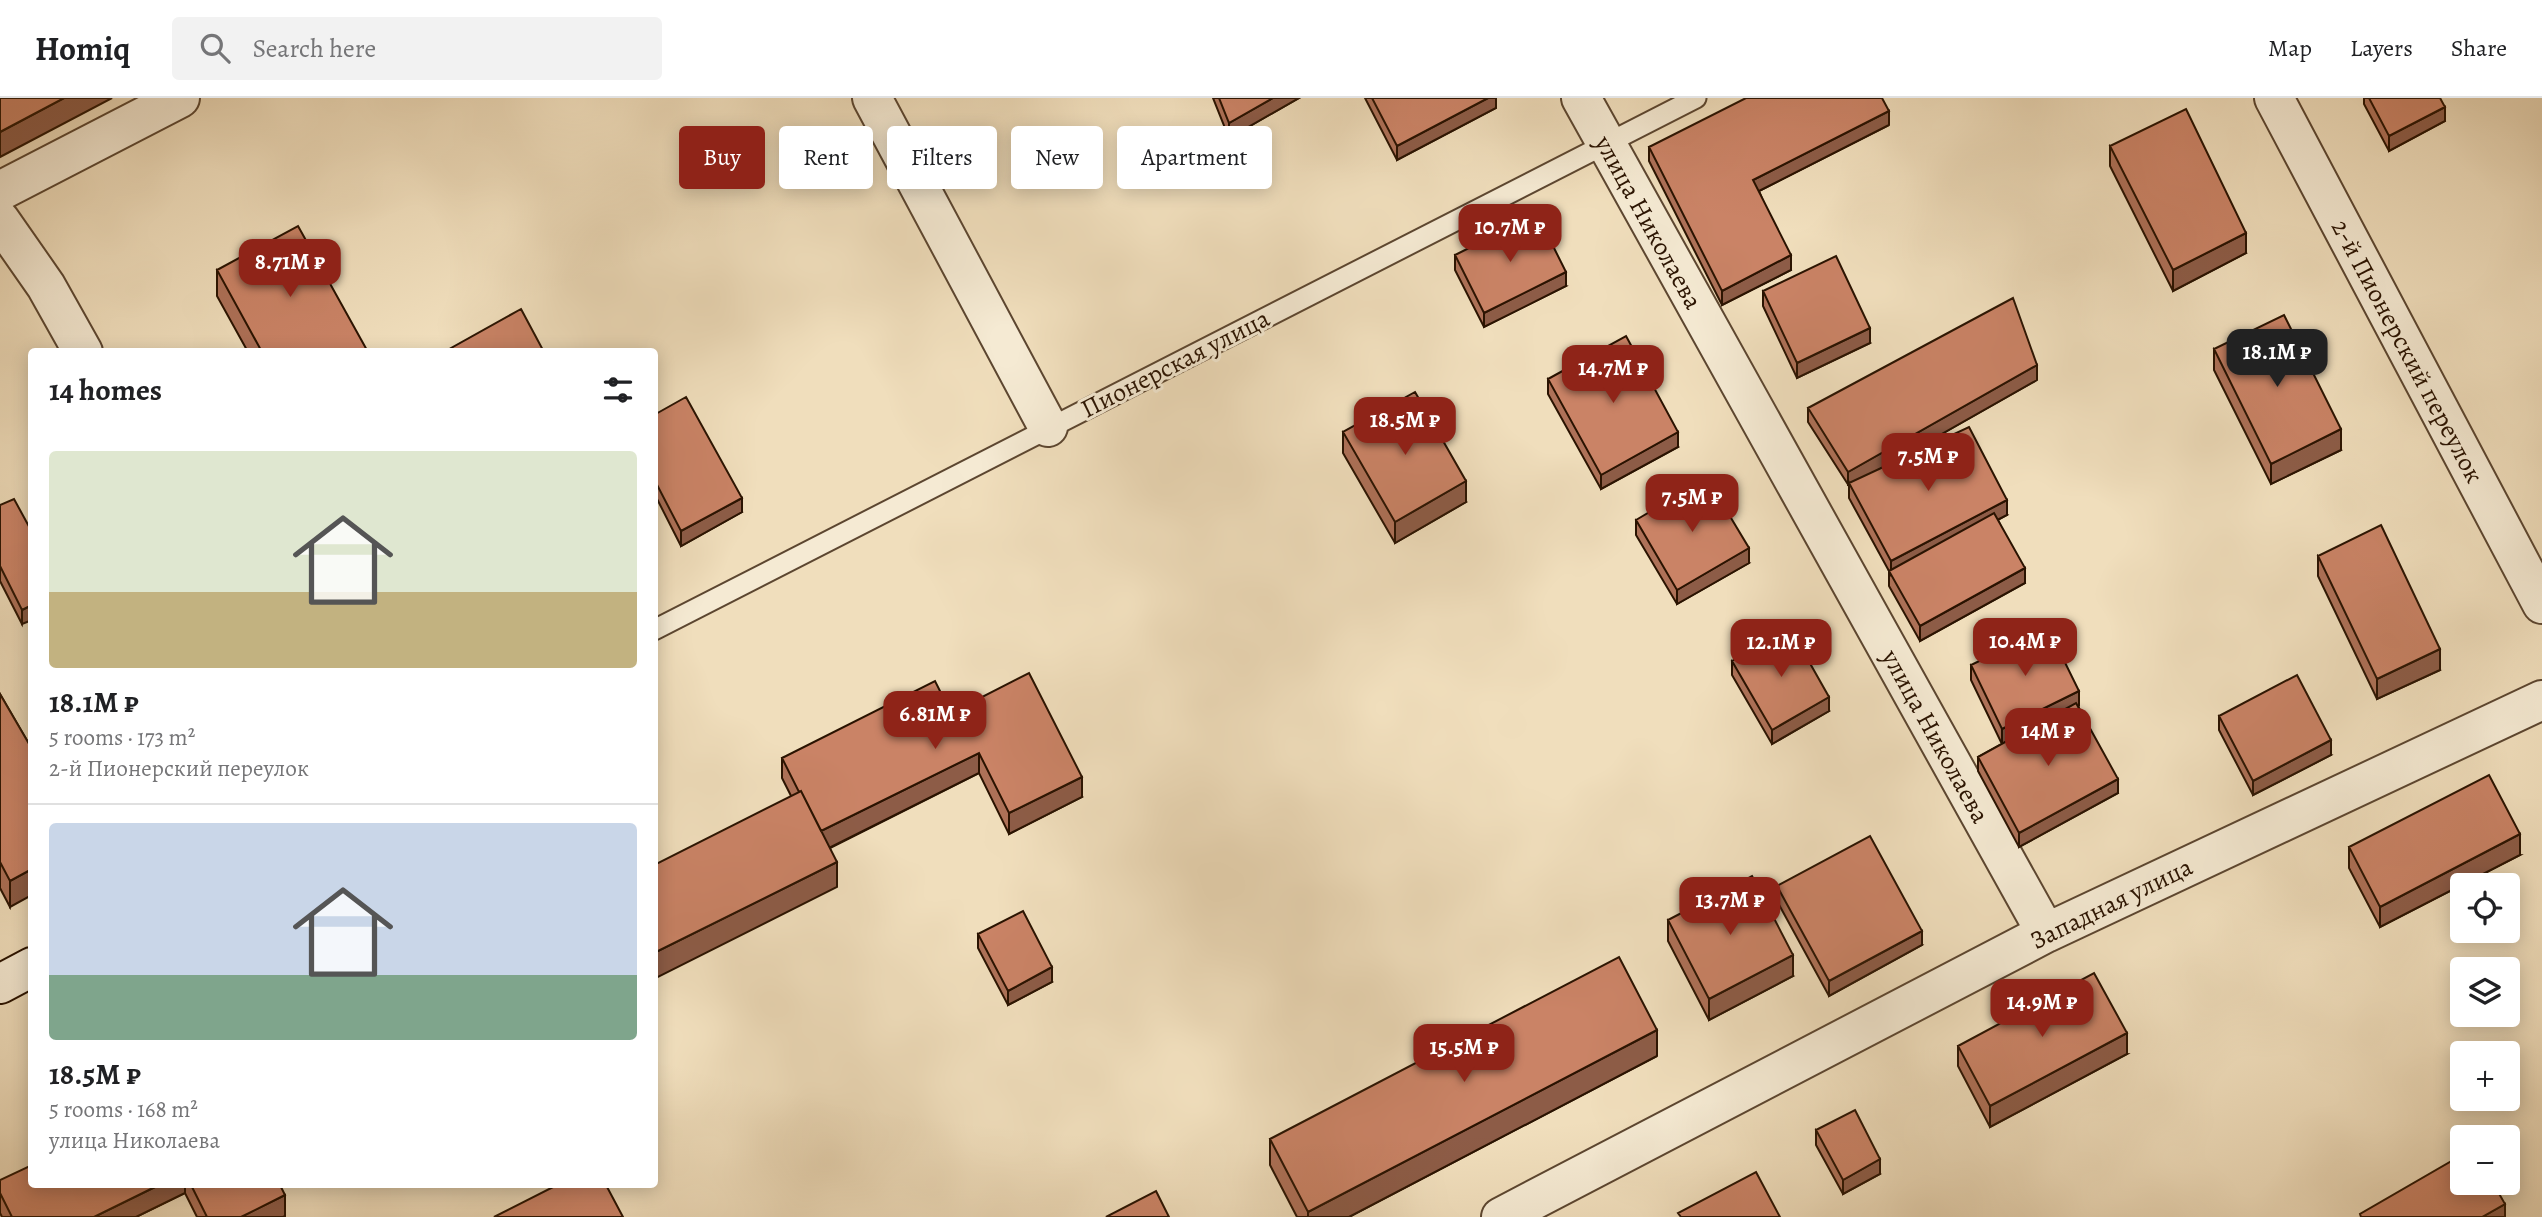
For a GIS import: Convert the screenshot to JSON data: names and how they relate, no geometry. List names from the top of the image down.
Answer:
{
  "streets": {
    "street": ["улица Николаева", "2-й Пионерский переулок", "Западная улица"],
    "lane": ["Пионерская улица"]
  },
  "crossings": [
    ["улица Николаева", "Пионерская улица"],
    ["улица Николаева", "Западная улица"]
  ],
  "page": {
    "header": "Homiq",
    "search": "Search here",
    "nav": ["Map", "Layers", "Share"],
    "chip": [
      "Buy",
      "Rent",
      "Filters",
      "New",
      "Apartment"
    ],
    "price": [
      "10.7M ₽",
      "8.71M ₽",
      "18.1M ₽",
      "14.7M ₽",
      "18.5M ₽",
      "7.5M ₽",
      "7.5M ₽",
      "10.4M ₽",
      "12.1M ₽",
      "6.81M ₽",
      "14M ₽",
      "13.7M ₽",
      "14.9M ₽",
      "15.5M ₽"
    ],
    "heading": "14 homes",
    "list": [
      {
        "name": "18.1M ₽",
        "note": "5 rooms · 173 m² · 2-й Пионерский переулок"
      },
      {
        "name": "18.5M ₽",
        "note": "5 rooms · 168 m² · улица Николаева"
      }
    ],
    "map_buttons": ["+", "−"]
  }
}
